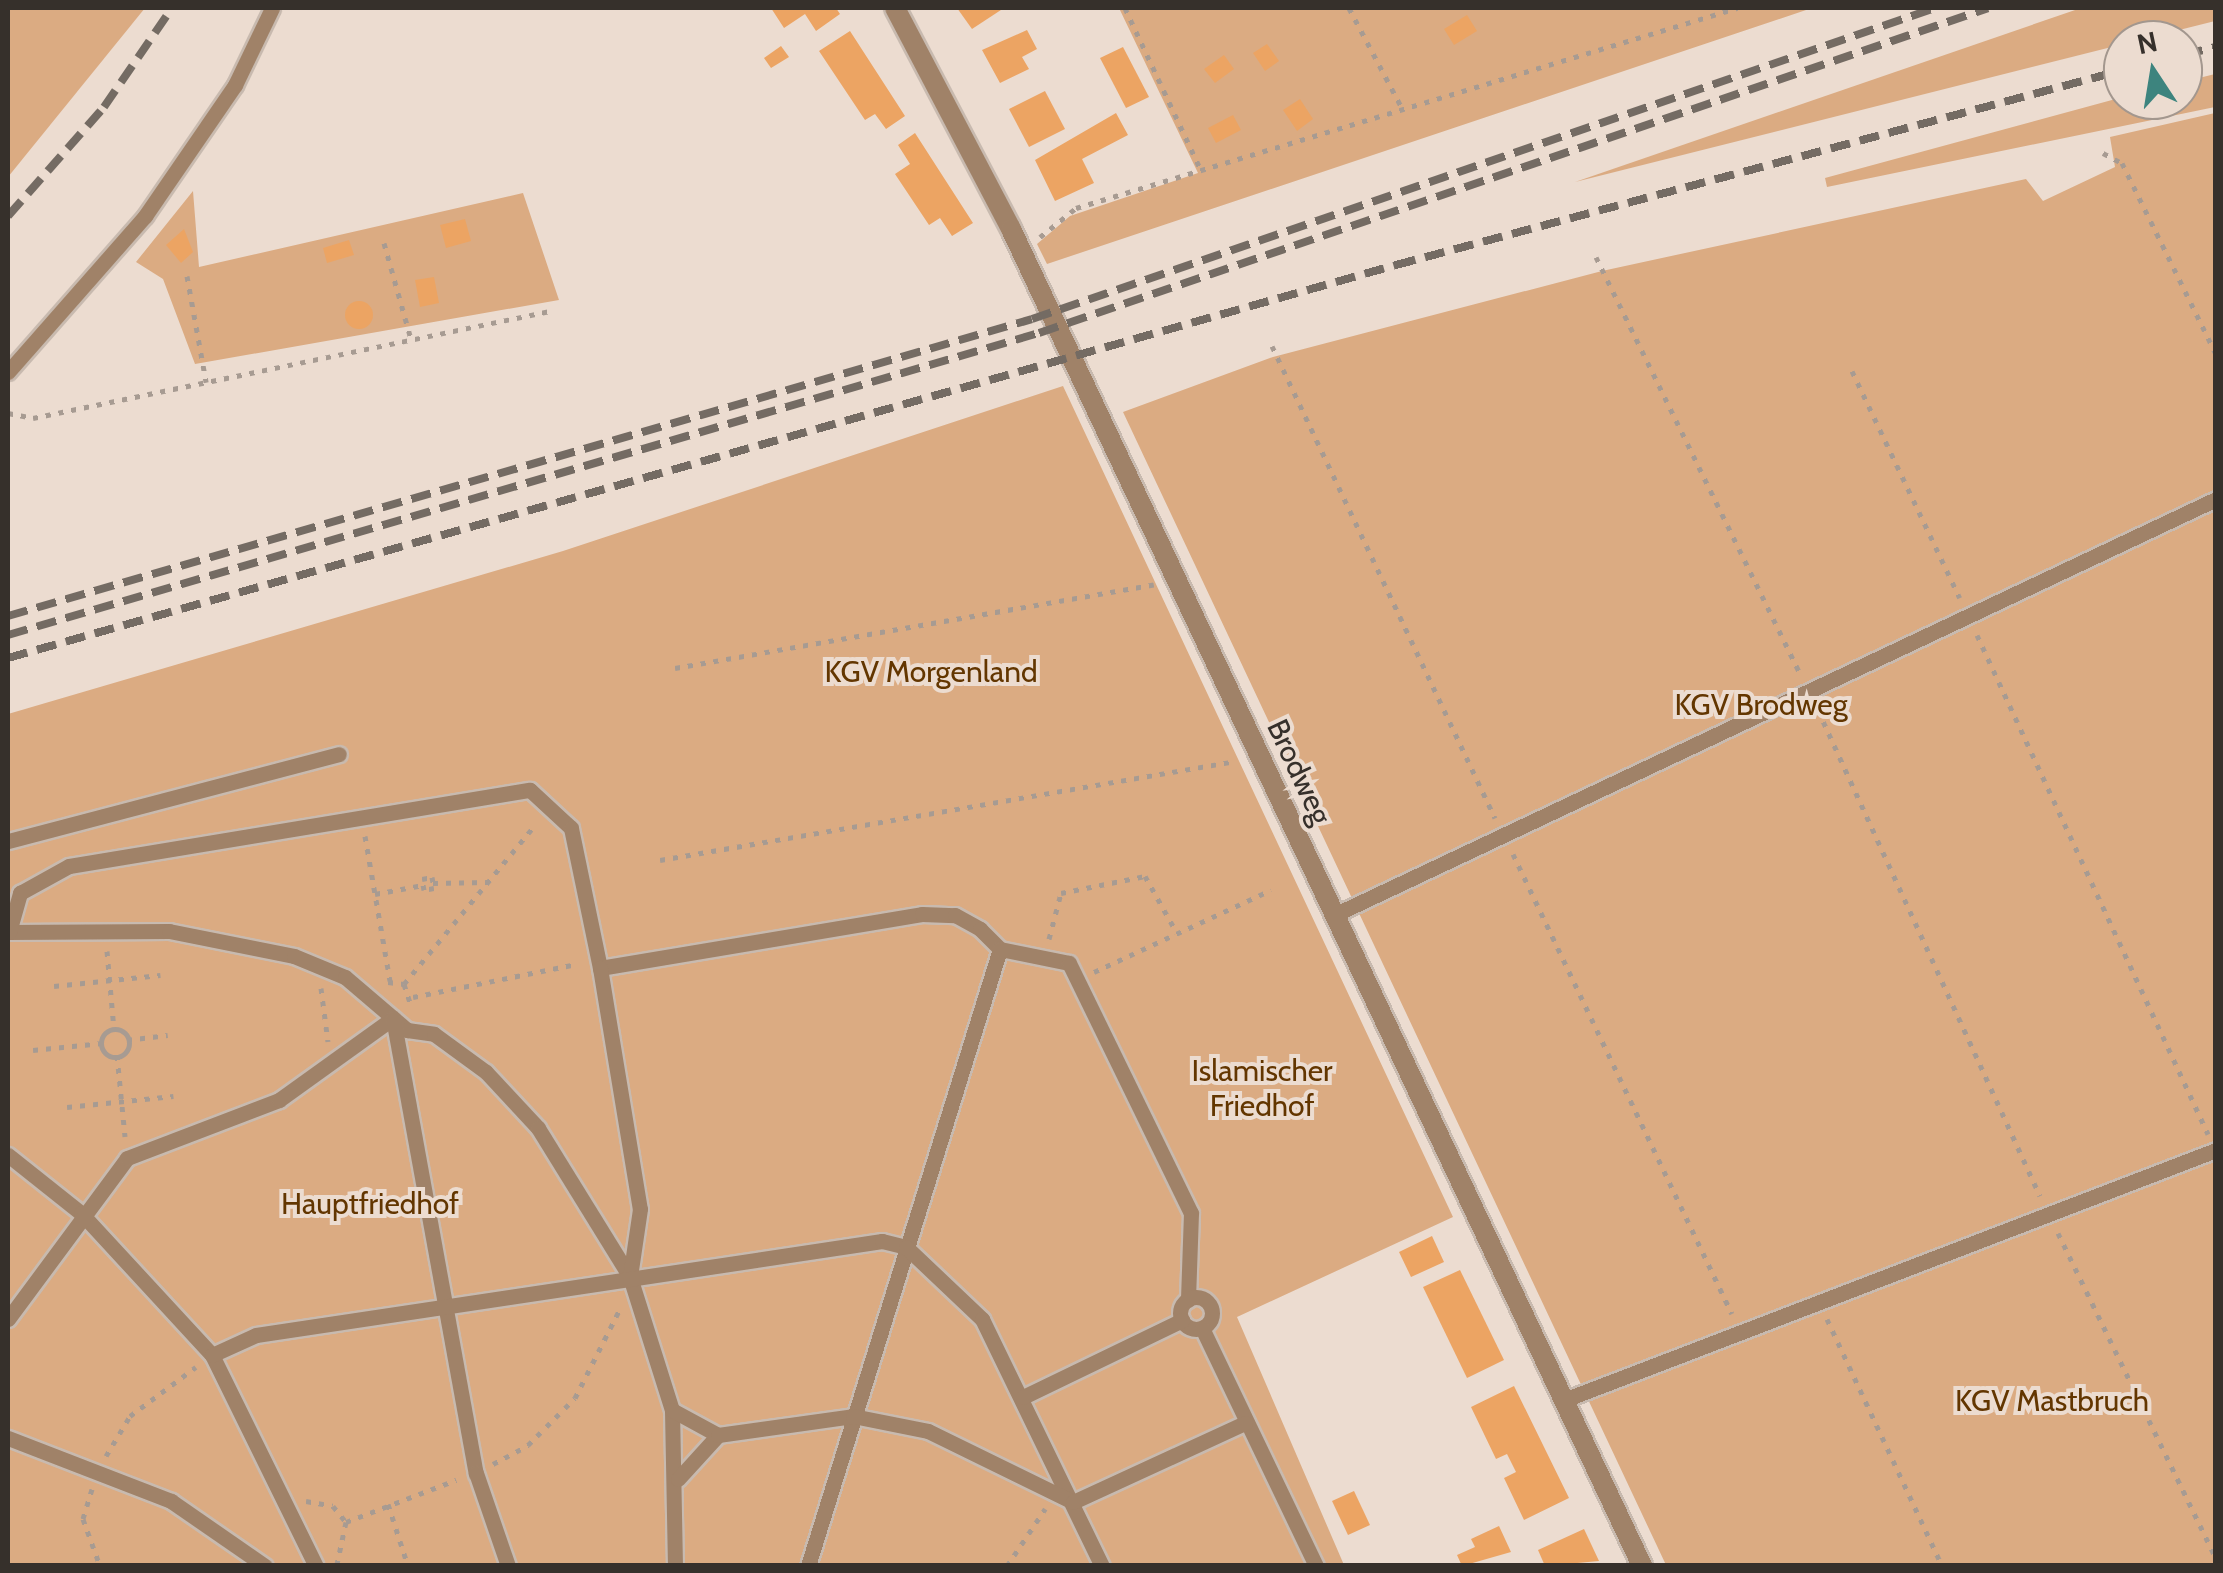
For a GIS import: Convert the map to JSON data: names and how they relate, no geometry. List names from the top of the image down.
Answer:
{
  "streets": {
    "street": ["Brodweg"]
  },
  "parks": [
    "KGV Morgenland",
    "KGV Brodweg",
    "Islamischer Friedhof",
    "Hauptfriedhof",
    "KGV Mastbruch"
  ],
  "north": "top"
}
